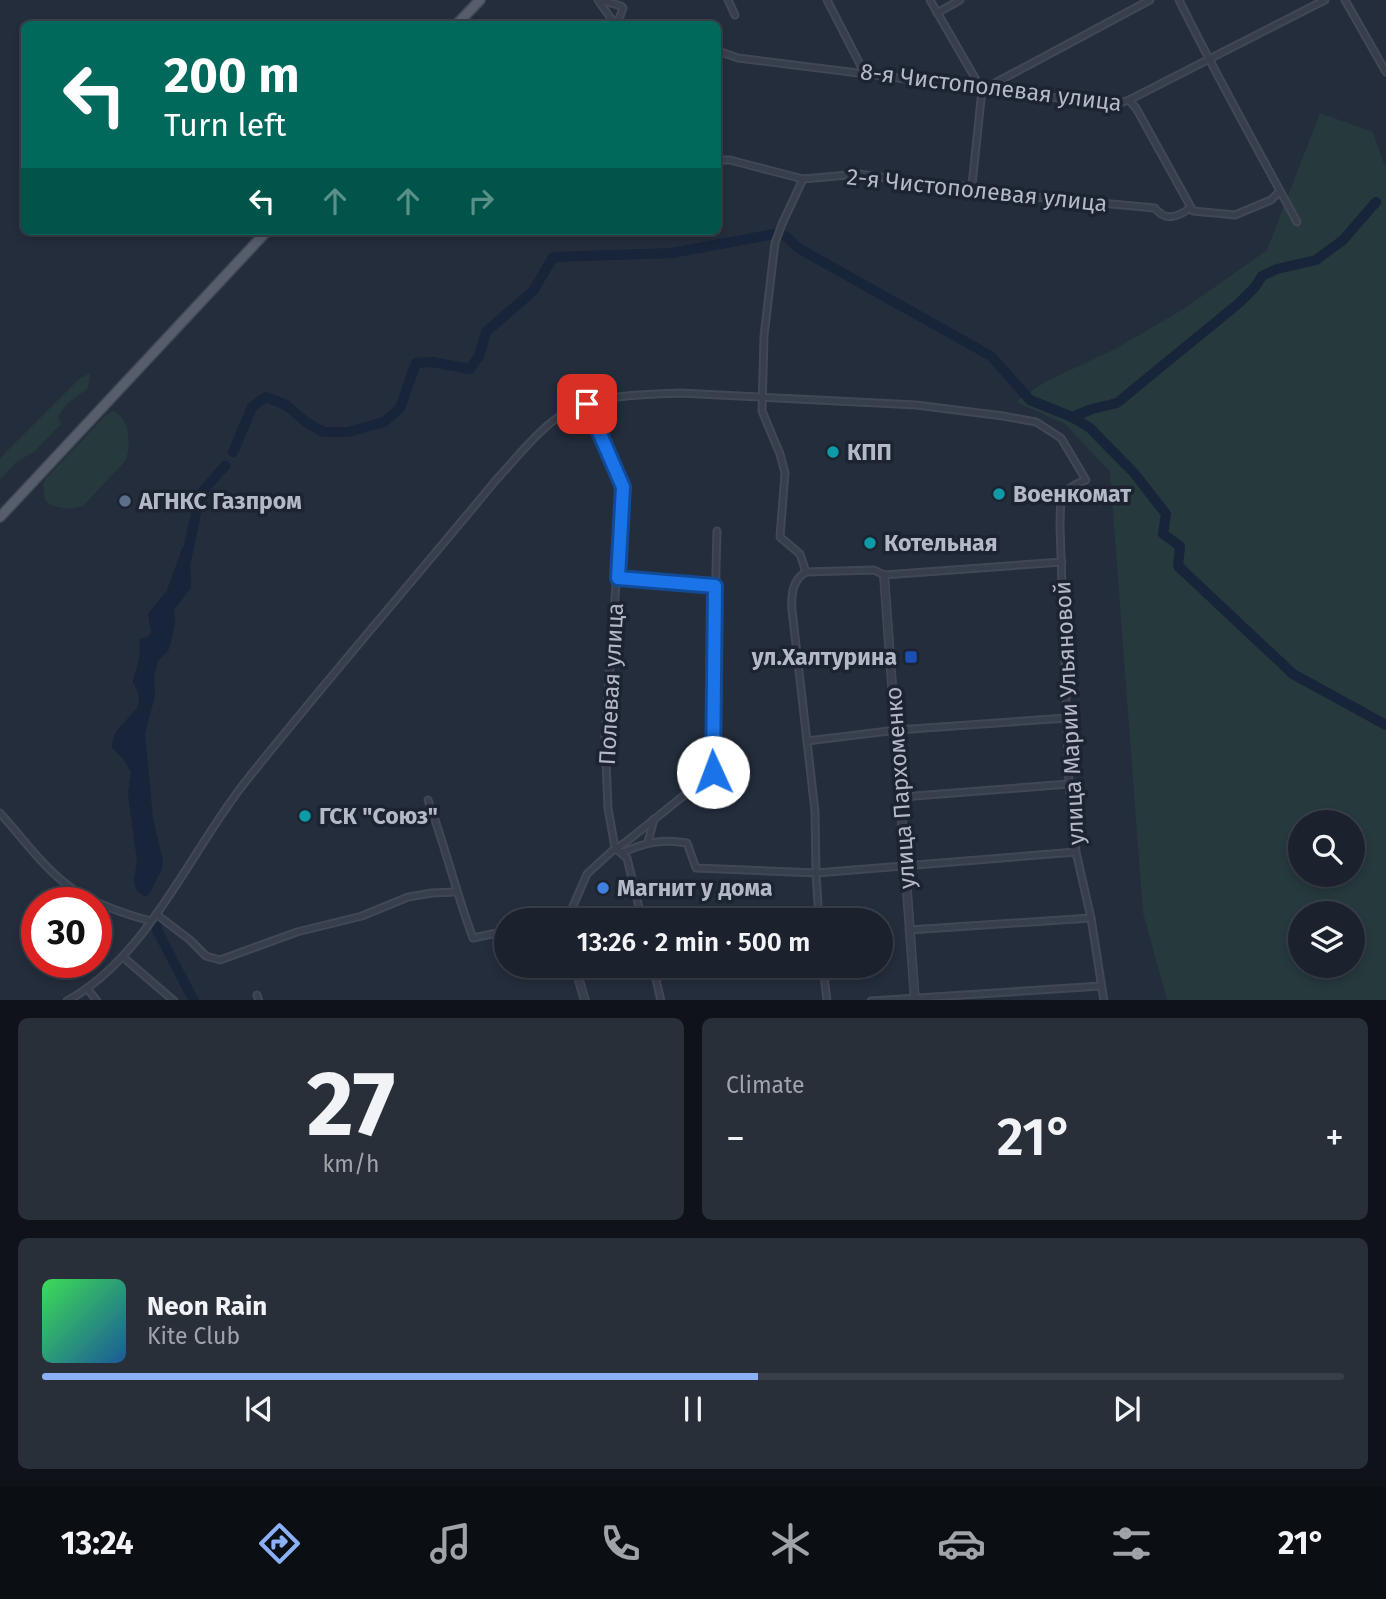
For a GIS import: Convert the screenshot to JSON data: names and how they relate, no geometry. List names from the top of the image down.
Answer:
{
  "streets": {
    "street": [
      "8-я Чистополевая улица",
      "2-я Чистополевая улица",
      "Полевая улица",
      "улица Марии Ульяновой",
      "улица Пархоменко"
    ]
  },
  "crossings": [
    ["8-я Чистополевая улица", "2-я Чистополевая улица"]
  ],
  "places": {
    "other": [
      "КПП",
      "Военкомат",
      "АГНКС Газпром",
      "Котельная",
      "ГСК \"Союз\"",
      "Магнит у дома"
    ],
    "transit": ["ул.Халтурина"]
  },
  "page": {
    "turn": ["200 m", "Turn left"],
    "limit": "30",
    "trip": "13:26 · 2 min · 500 m",
    "tile": [
      ["27", "km/h"],
      "Climate"
    ],
    "heat": ["−", "21°", "+"],
    "song": ["Neon Rain", "Kite Club"],
    "tabs": ["13:24", "21°"]
  }
}
